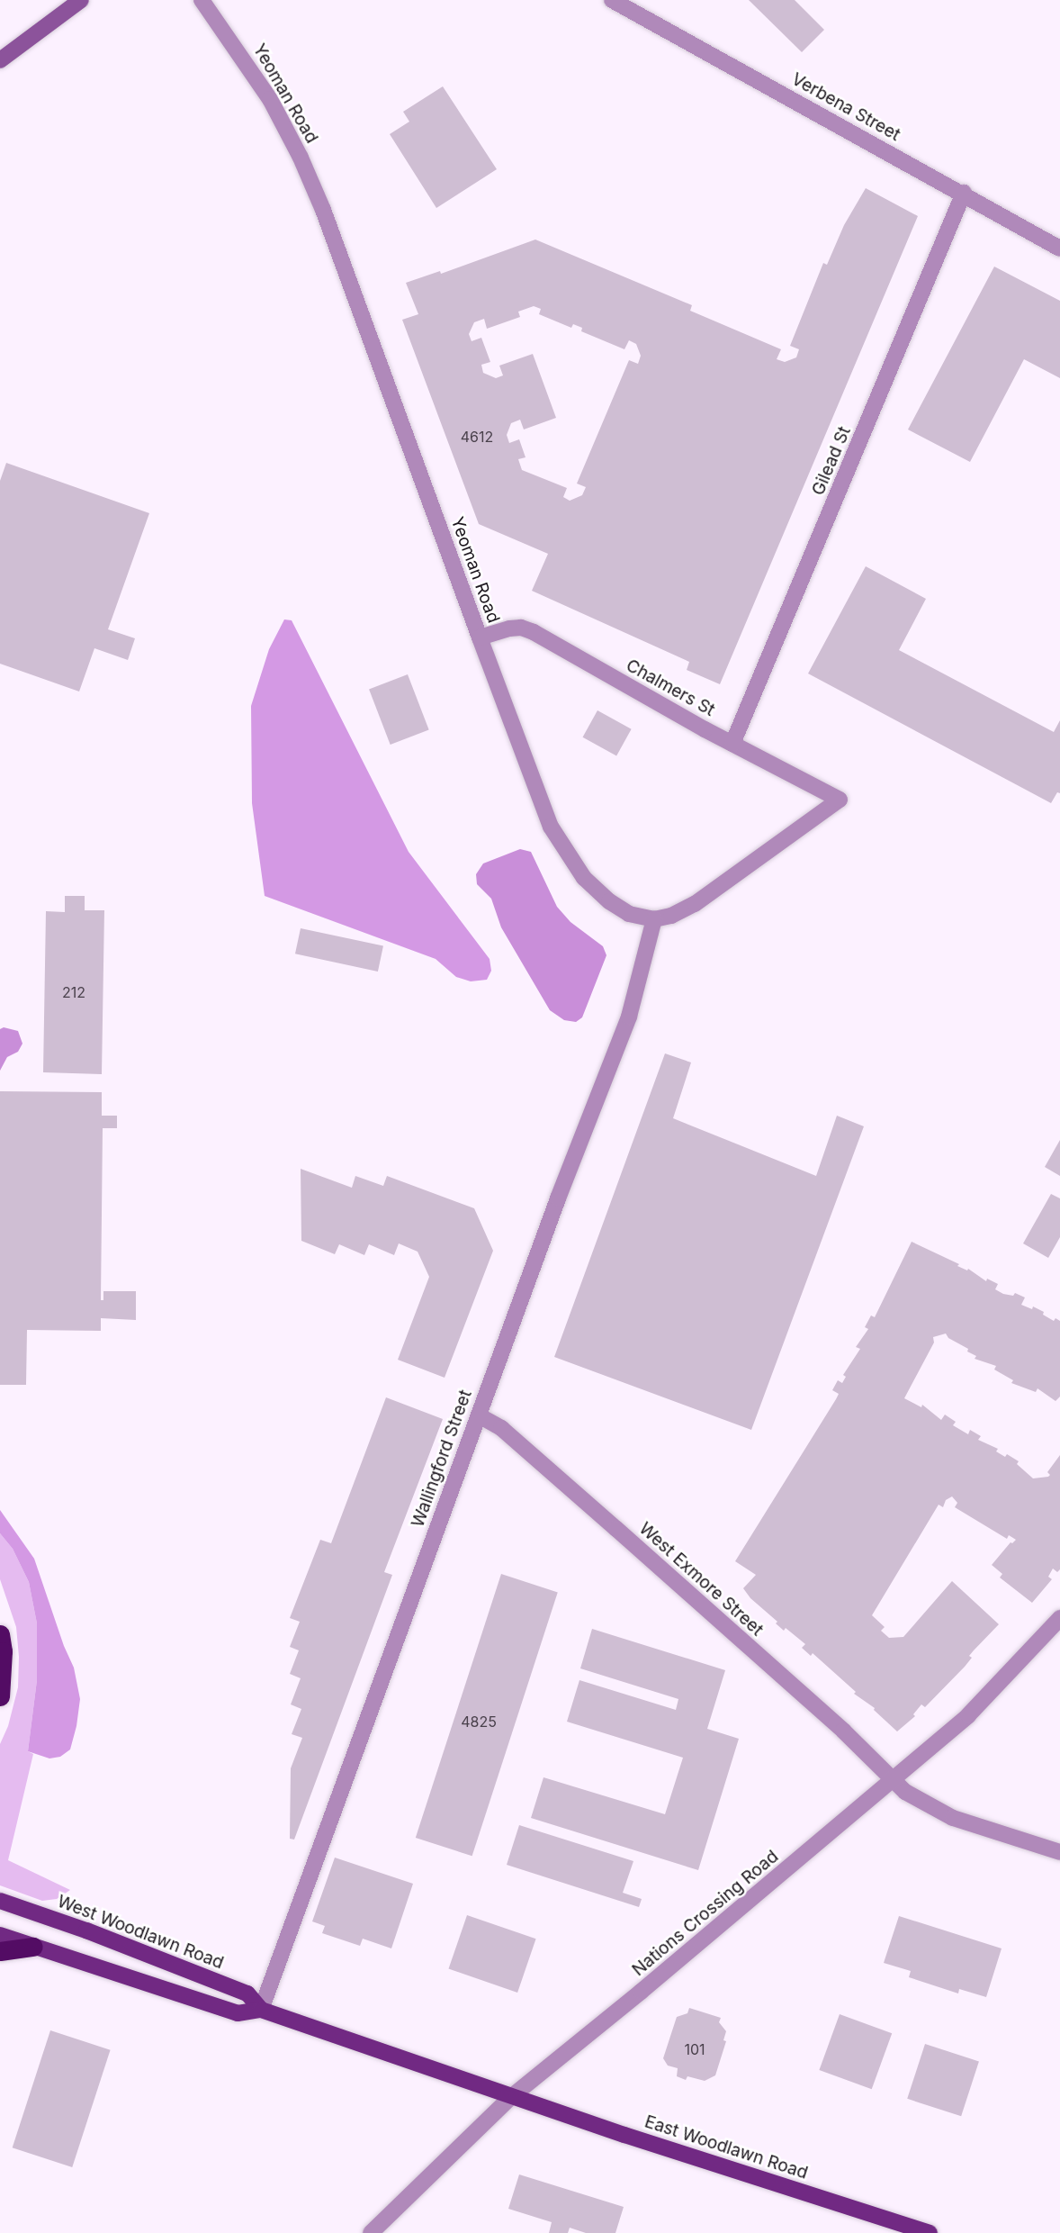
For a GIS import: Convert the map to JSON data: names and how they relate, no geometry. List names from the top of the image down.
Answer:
{
  "streets": {
    "main road": ["West Woodlawn Road", "East Woodlawn Road"],
    "street": [
      "Yeoman Road",
      "Verbena Street",
      "Gilead St",
      "Chalmers St",
      "Wallingford Street",
      "West Exmore Street",
      "Nations Crossing Road"
    ]
  },
  "crossings": [
    ["Yeoman Road", "Chalmers St"],
    ["Yeoman Road", "Wallingford Street"],
    ["Verbena Street", "Gilead St"],
    ["Gilead St", "Chalmers St"],
    ["Chalmers St", "Wallingford Street"],
    ["Wallingford Street", "West Exmore Street"],
    ["Wallingford Street", "West Woodlawn Road"],
    ["West Exmore Street", "Nations Crossing Road"],
    ["Nations Crossing Road", "West Woodlawn Road"],
    ["Nations Crossing Road", "East Woodlawn Road"],
    ["West Woodlawn Road", "East Woodlawn Road"]
  ],
  "house_numbers": [
    "4612",
    "212",
    "4825",
    "101"
  ]
}
